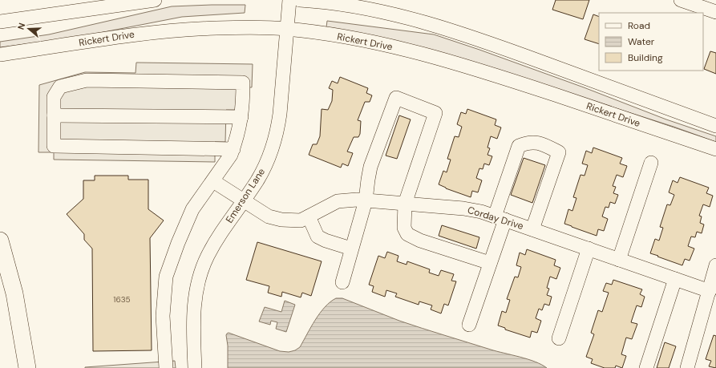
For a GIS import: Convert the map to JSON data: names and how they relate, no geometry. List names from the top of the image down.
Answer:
{
  "streets": {
    "street": ["Rickert Drive", "Emerson Lane", "Corday Drive"]
  },
  "crossings": [
    ["Rickert Drive", "Emerson Lane"],
    ["Emerson Lane", "Corday Drive"]
  ],
  "house_numbers": ["1635"],
  "legend": ["Road", "Water", "Building"],
  "north": "left"
}
